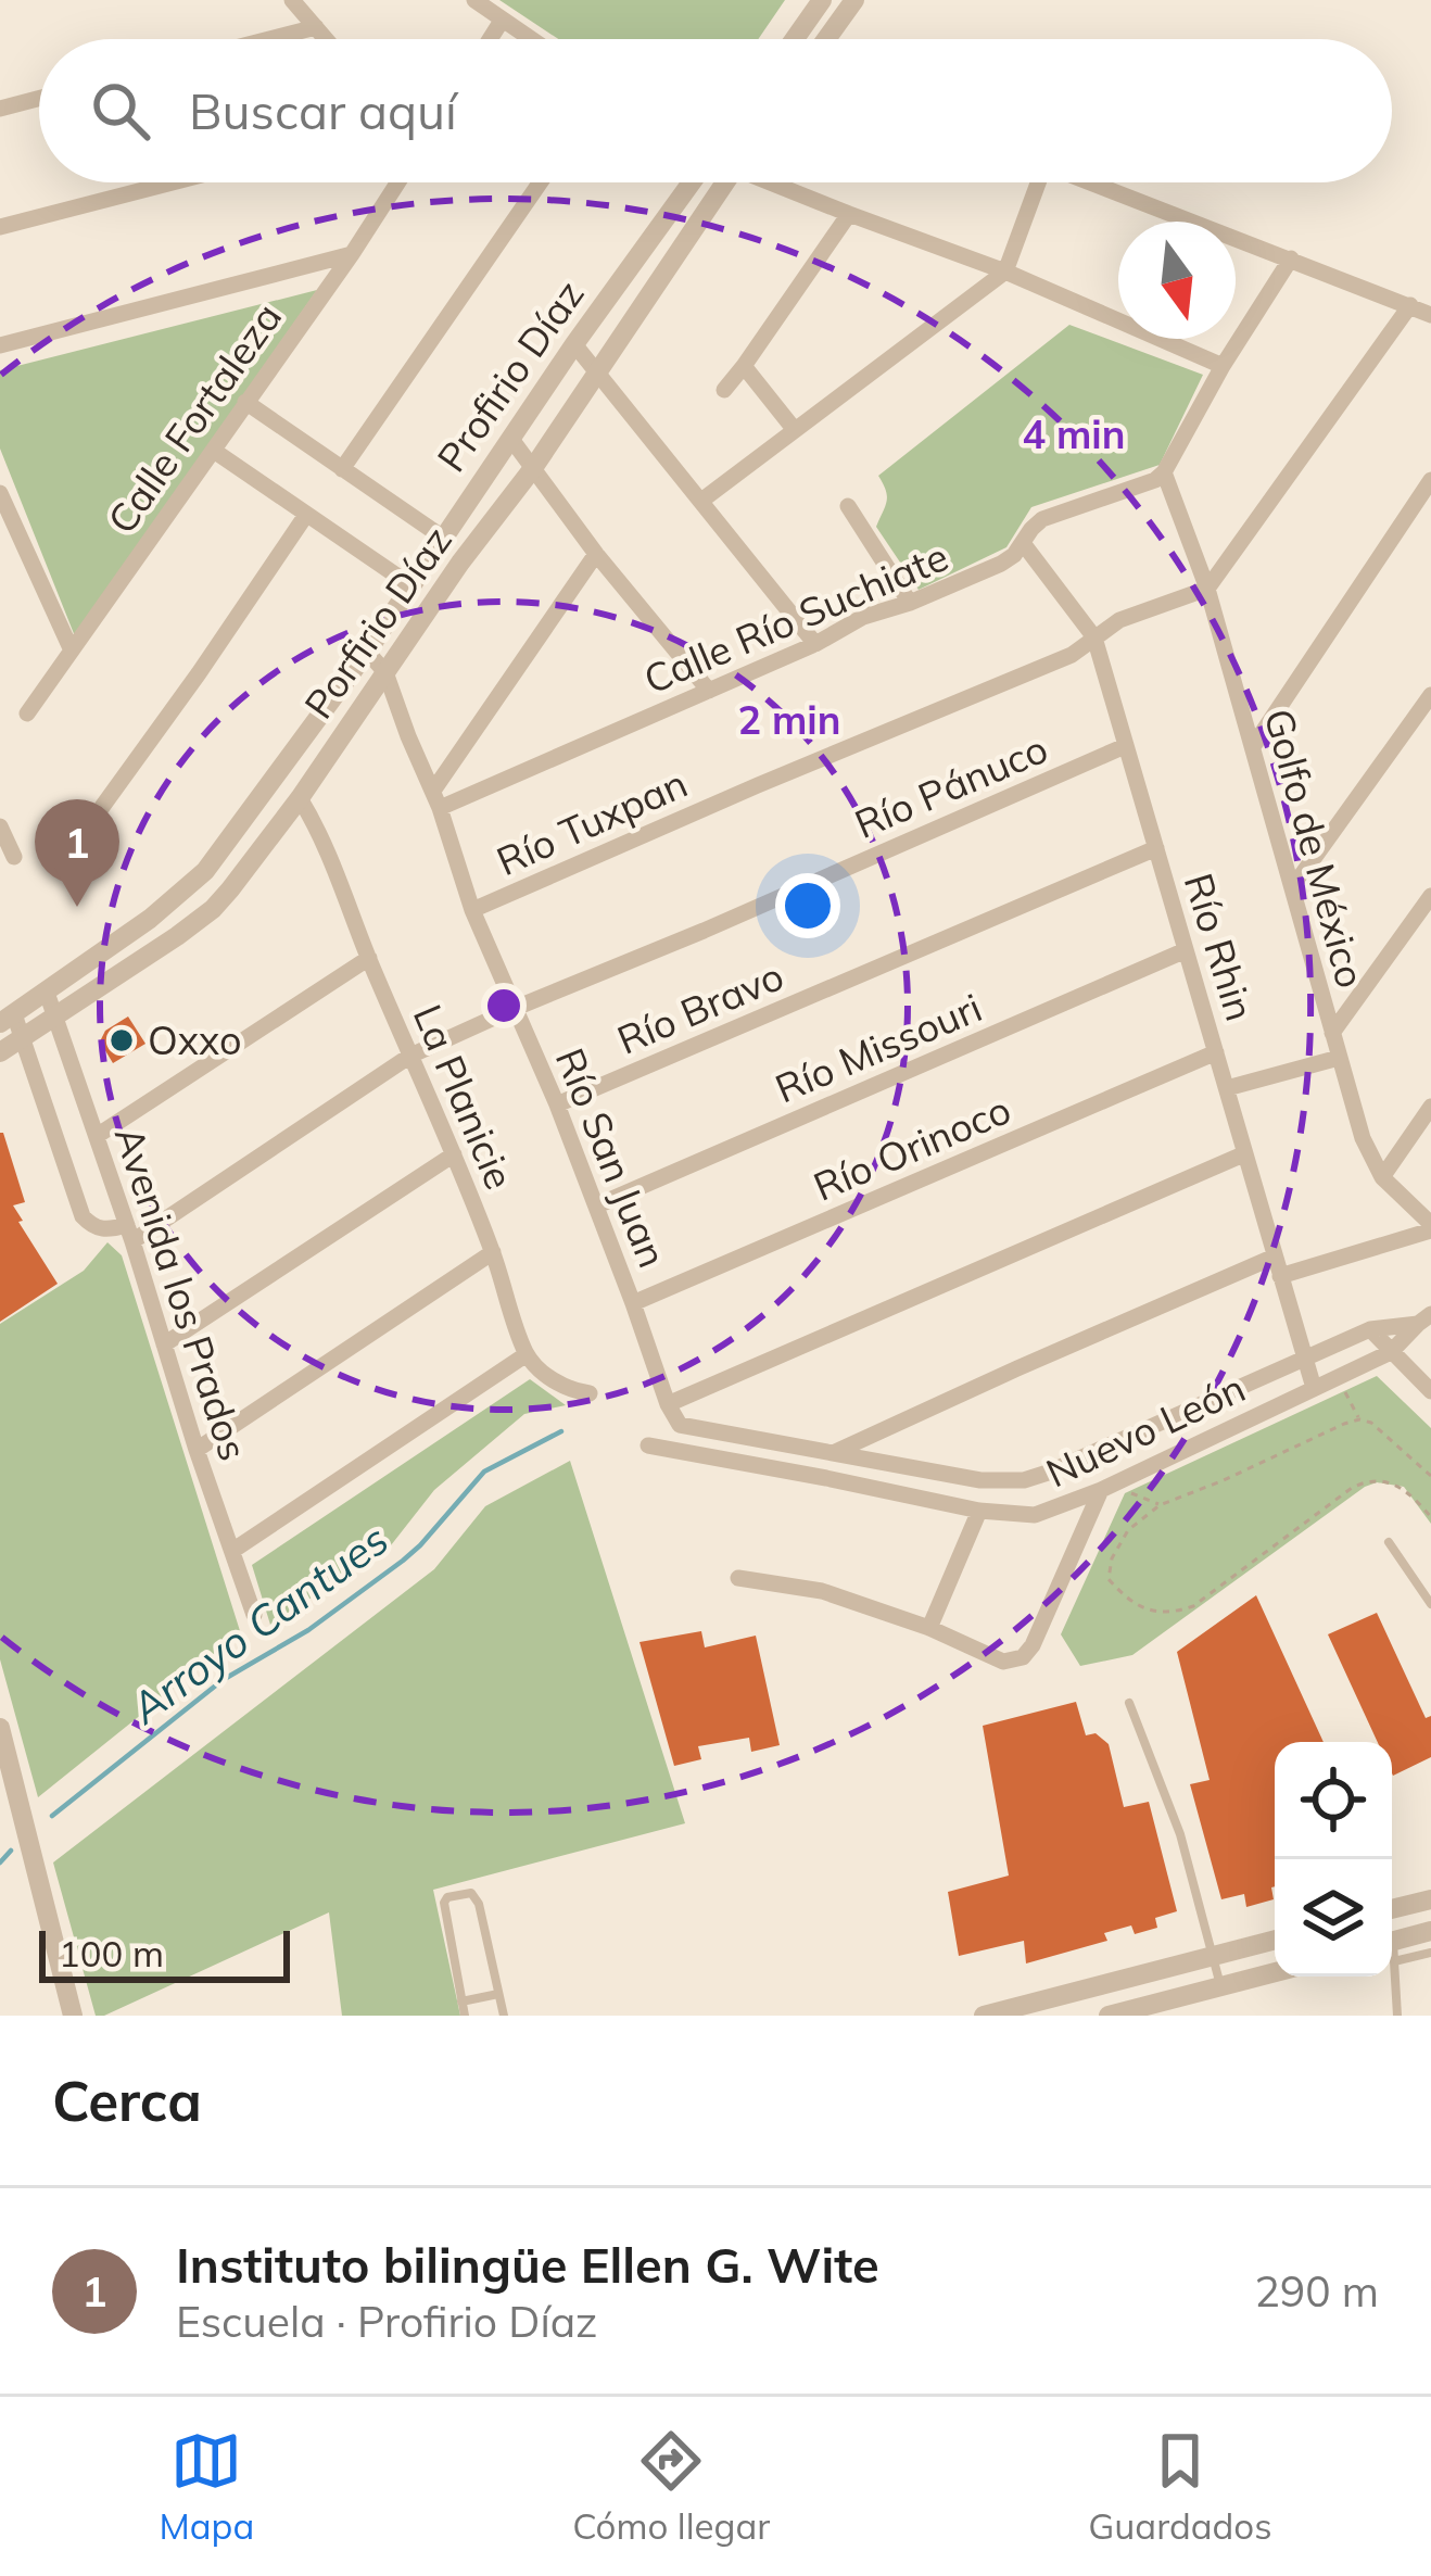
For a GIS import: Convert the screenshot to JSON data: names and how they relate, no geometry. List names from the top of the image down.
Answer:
{
  "streets": {
    "street": [
      "Profirio Díaz",
      "Calle Fortaleza",
      "Calle Río Suchiate",
      "Porfirio Díaz",
      "Río Pánuco",
      "Río Tuxpan",
      "Golfo de México",
      "Río Rhin",
      "Río Bravo",
      "Río Missouri",
      "La Planicie",
      "Río Orinoco",
      "Río San Juan",
      "Avenida los Prados",
      "Nuevo León"
    ]
  },
  "crossings": [
    ["Profirio Díaz", "Río San Juan"],
    ["Profirio Díaz", "Avenida los Prados"],
    ["Calle Río Suchiate", "Golfo de México"],
    ["Calle Río Suchiate", "Río Rhin"],
    ["Calle Río Suchiate", "Río San Juan"],
    ["Porfirio Díaz", "La Planicie"],
    ["Porfirio Díaz", "Río San Juan"],
    ["Porfirio Díaz", "Avenida los Prados"],
    ["Río Pánuco", "Río Rhin"],
    ["Río Pánuco", "La Planicie"],
    ["Río Pánuco", "Río San Juan"],
    ["Río Pánuco", "Avenida los Prados"],
    ["Río Tuxpan", "Golfo de México"],
    ["Río Tuxpan", "Río Rhin"],
    ["Río Tuxpan", "Río San Juan"],
    ["Río Rhin", "Río Bravo"],
    ["Río Rhin", "Río Missouri"],
    ["Río Rhin", "Río Orinoco"],
    ["Río Rhin", "Nuevo León"],
    ["Río Bravo", "Río San Juan"],
    ["Río Missouri", "Río San Juan"],
    ["Río Orinoco", "Río San Juan"]
  ],
  "water": ["Arroyo Cantues"],
  "places": ["Oxxo"],
  "scale_bar": "100 m",
  "north": "bottom",
  "page": {
    "search": "Buscar aquí",
    "pins": "1",
    "scale": "100 m",
    "heading": "Cerca",
    "list": [
      {
        "mark": "1",
        "name": "Instituto bilingüe Ellen G. Wite",
        "note": "Escuela · Profirio Díaz",
        "value": "290 m"
      }
    ],
    "nav": ["Mapa", "Cómo llegar", "Guardados"]
  },
  "rings": ["4 min", "2 min"]
}
